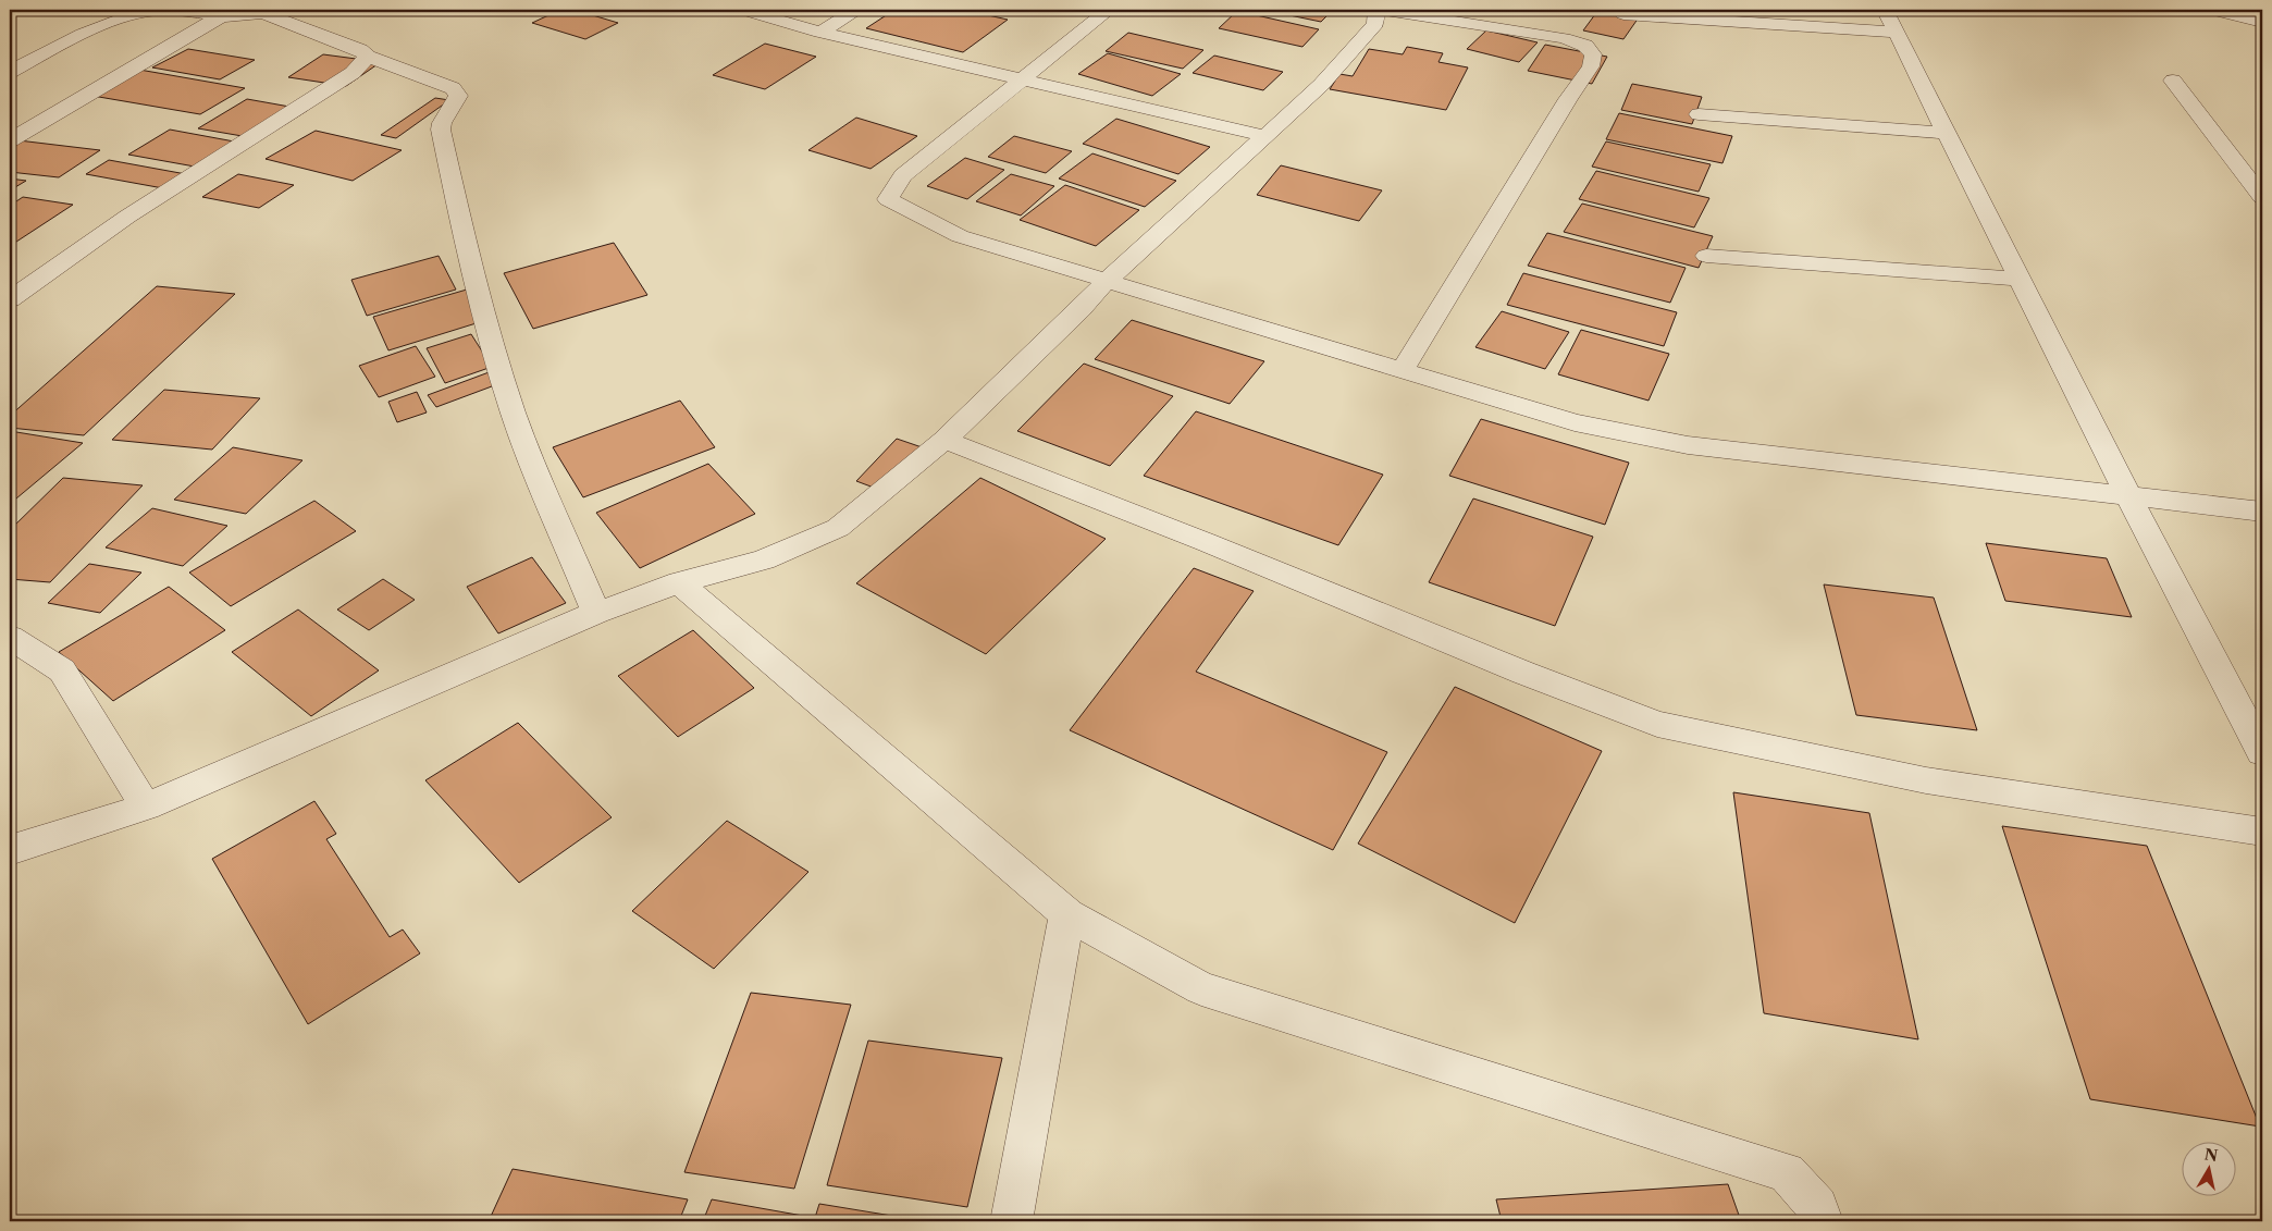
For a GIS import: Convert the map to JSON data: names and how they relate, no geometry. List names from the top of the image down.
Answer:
{
  "north": "top"
}
